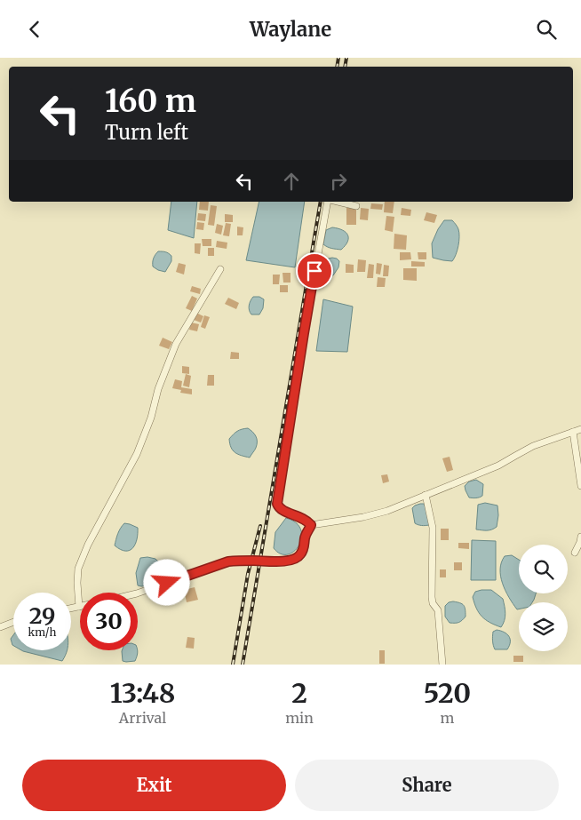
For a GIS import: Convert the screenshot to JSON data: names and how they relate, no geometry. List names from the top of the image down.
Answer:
{
  "page": {
    "header": "Waylane",
    "turn": ["160 m", "Turn left"],
    "speed": "29 km/h",
    "limit": "30",
    "eta": [
      "13:48",
      "Arrival",
      "2",
      "min",
      "520",
      "m"
    ],
    "buttons": ["Exit", "Share"]
  }
}
